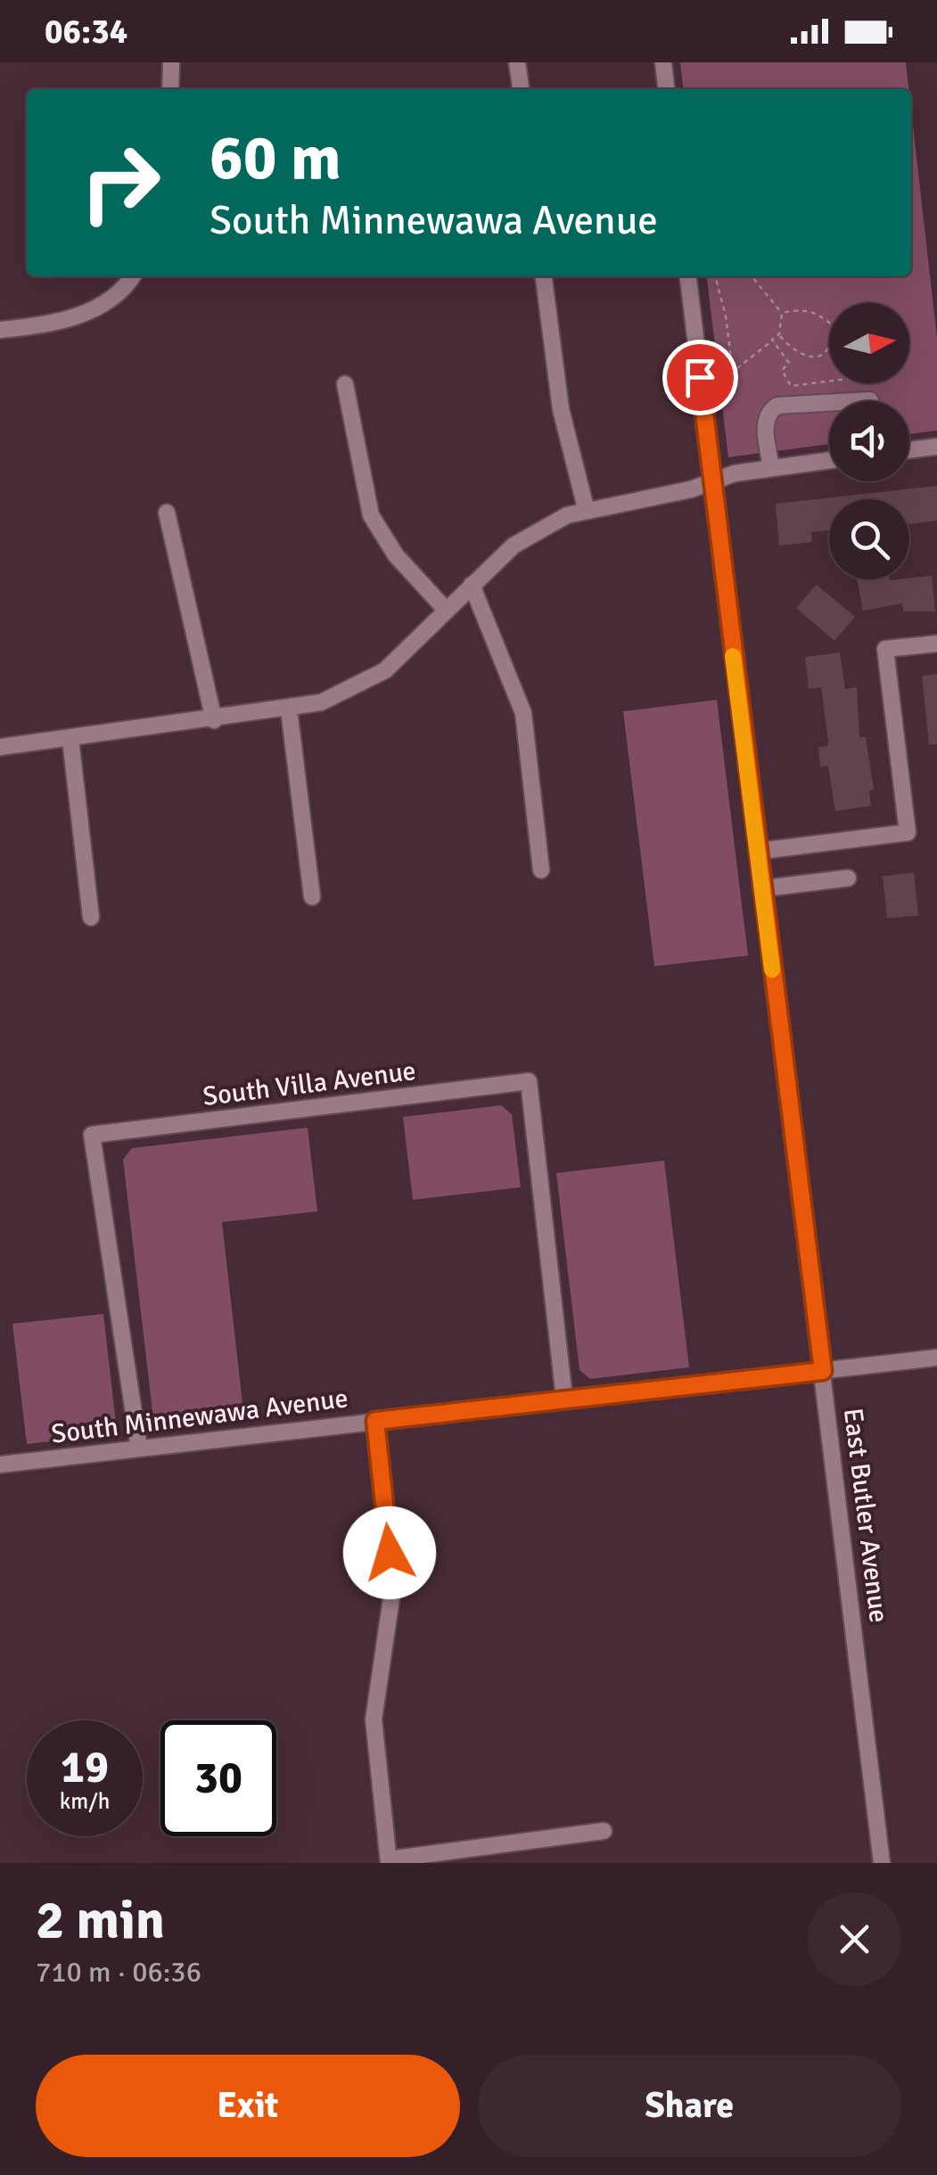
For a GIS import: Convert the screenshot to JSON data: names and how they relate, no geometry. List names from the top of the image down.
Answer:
{
  "streets": {
    "street": ["South Villa Avenue", "South Minnewawa Avenue", "East Butler Avenue"]
  },
  "crossings": [
    ["South Villa Avenue", "South Minnewawa Avenue"],
    ["South Minnewawa Avenue", "East Butler Avenue"]
  ],
  "north": "right",
  "page": {
    "status": "06:34",
    "turn": ["60 m", "South Minnewawa Avenue"],
    "speed": "19 km/h",
    "limit": "30",
    "heading": ["2 min", "710 m · 06:36"],
    "buttons": ["Exit", "Share"]
  }
}
